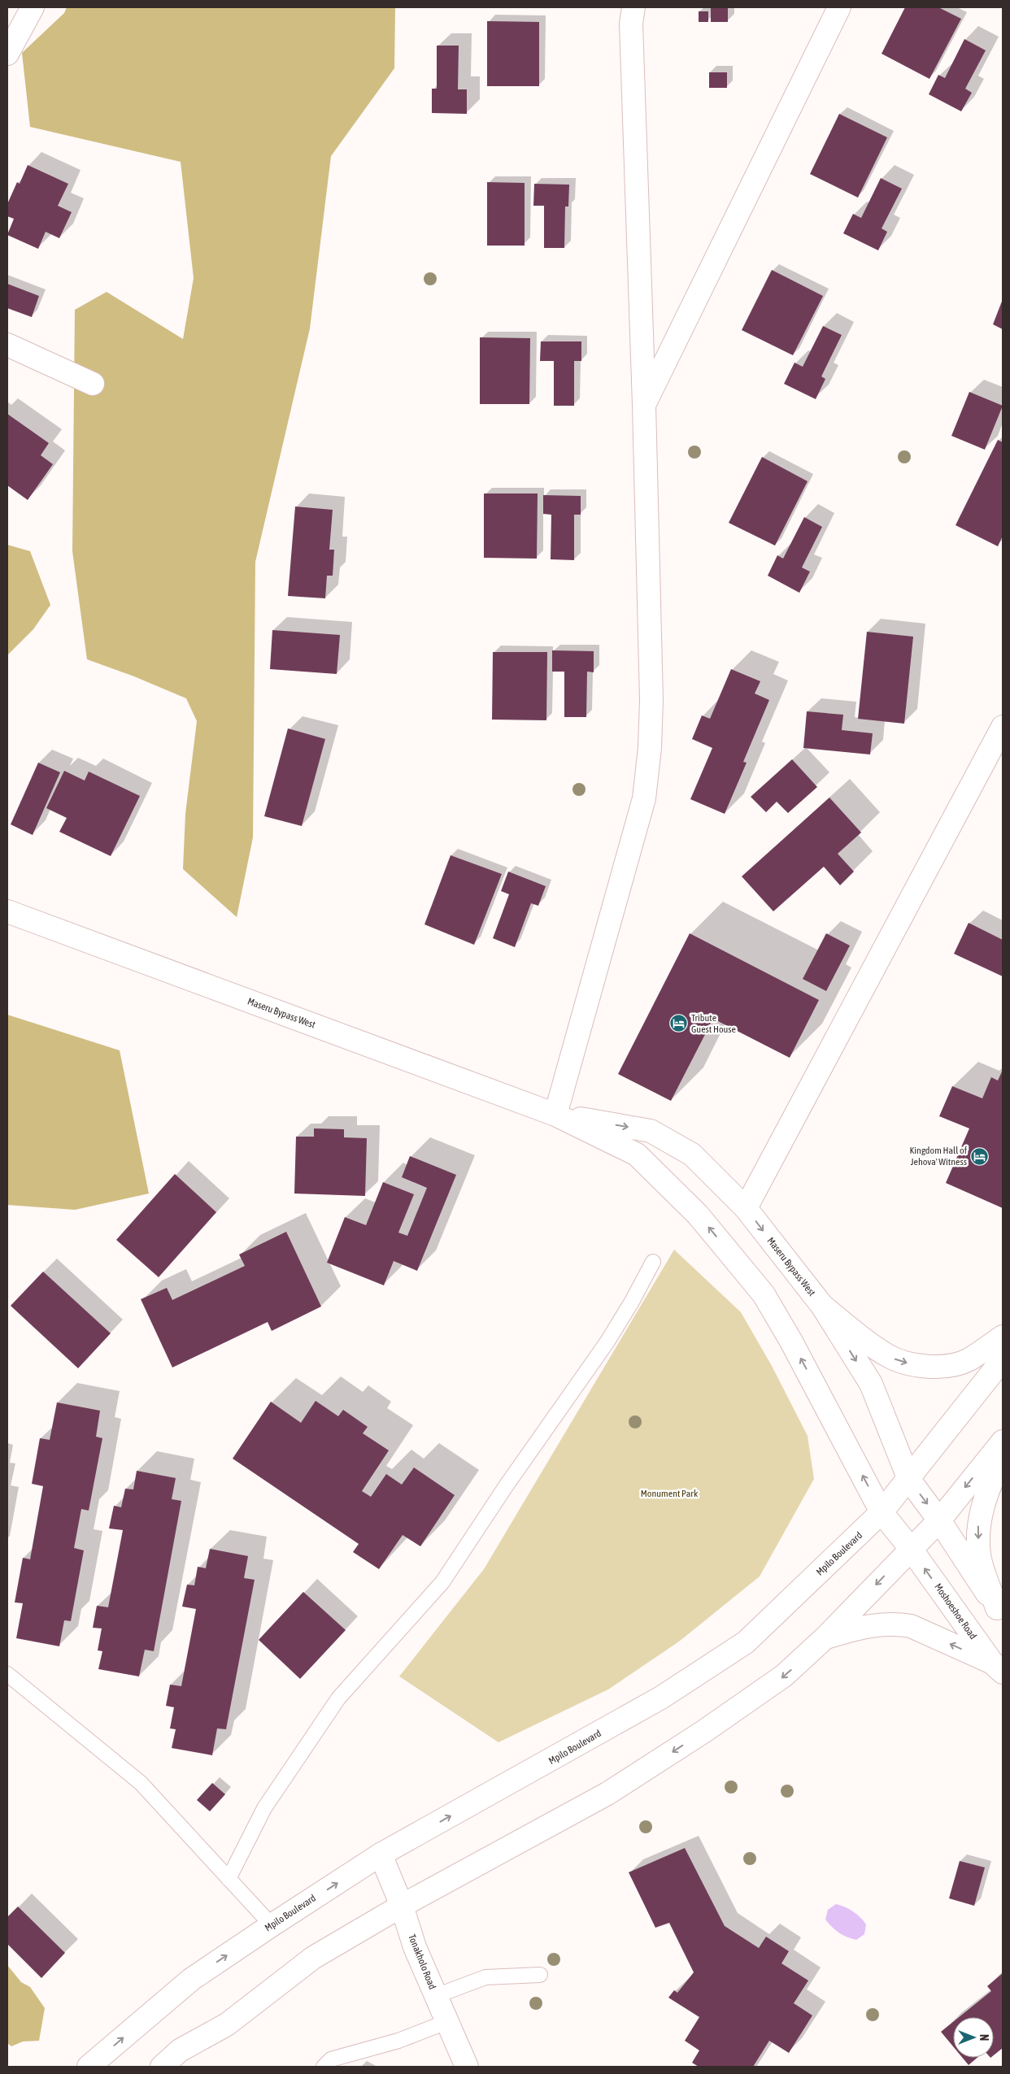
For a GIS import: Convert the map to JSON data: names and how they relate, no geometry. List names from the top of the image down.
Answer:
{
  "streets": {
    "main road": [
      "Maseru Bypass West",
      "Mpilo Boulevard",
      "Moshoeshoe Road",
      "Tonakholo Road"
    ]
  },
  "crossings": [
    ["Maseru Bypass West", "Mpilo Boulevard"],
    ["Maseru Bypass West", "Moshoeshoe Road"],
    ["Mpilo Boulevard", "Tonakholo Road"]
  ],
  "parks": ["Monument Park"],
  "places": {
    "hotel": ["Tribute Guest House", "Kingdom Hall of Jehova' Witness"]
  },
  "north": "right"
}
